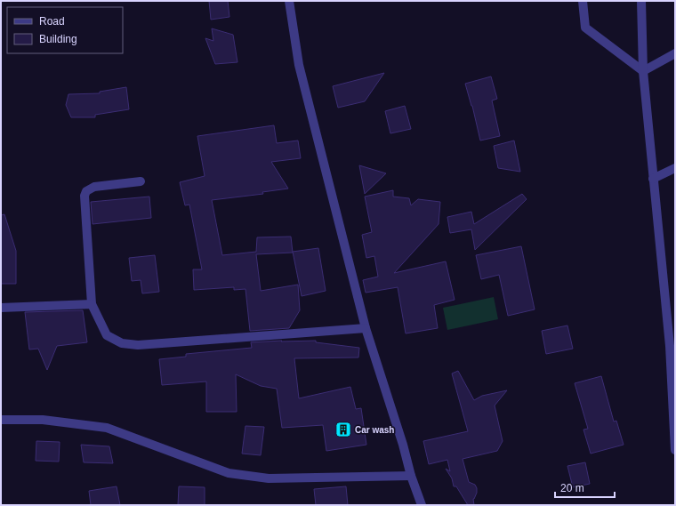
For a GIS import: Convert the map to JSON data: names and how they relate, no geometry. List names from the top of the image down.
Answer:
{
  "places": {
    "building": ["Car wash"]
  },
  "legend": ["Road", "Building"],
  "scale_bar": "20 m"
}
